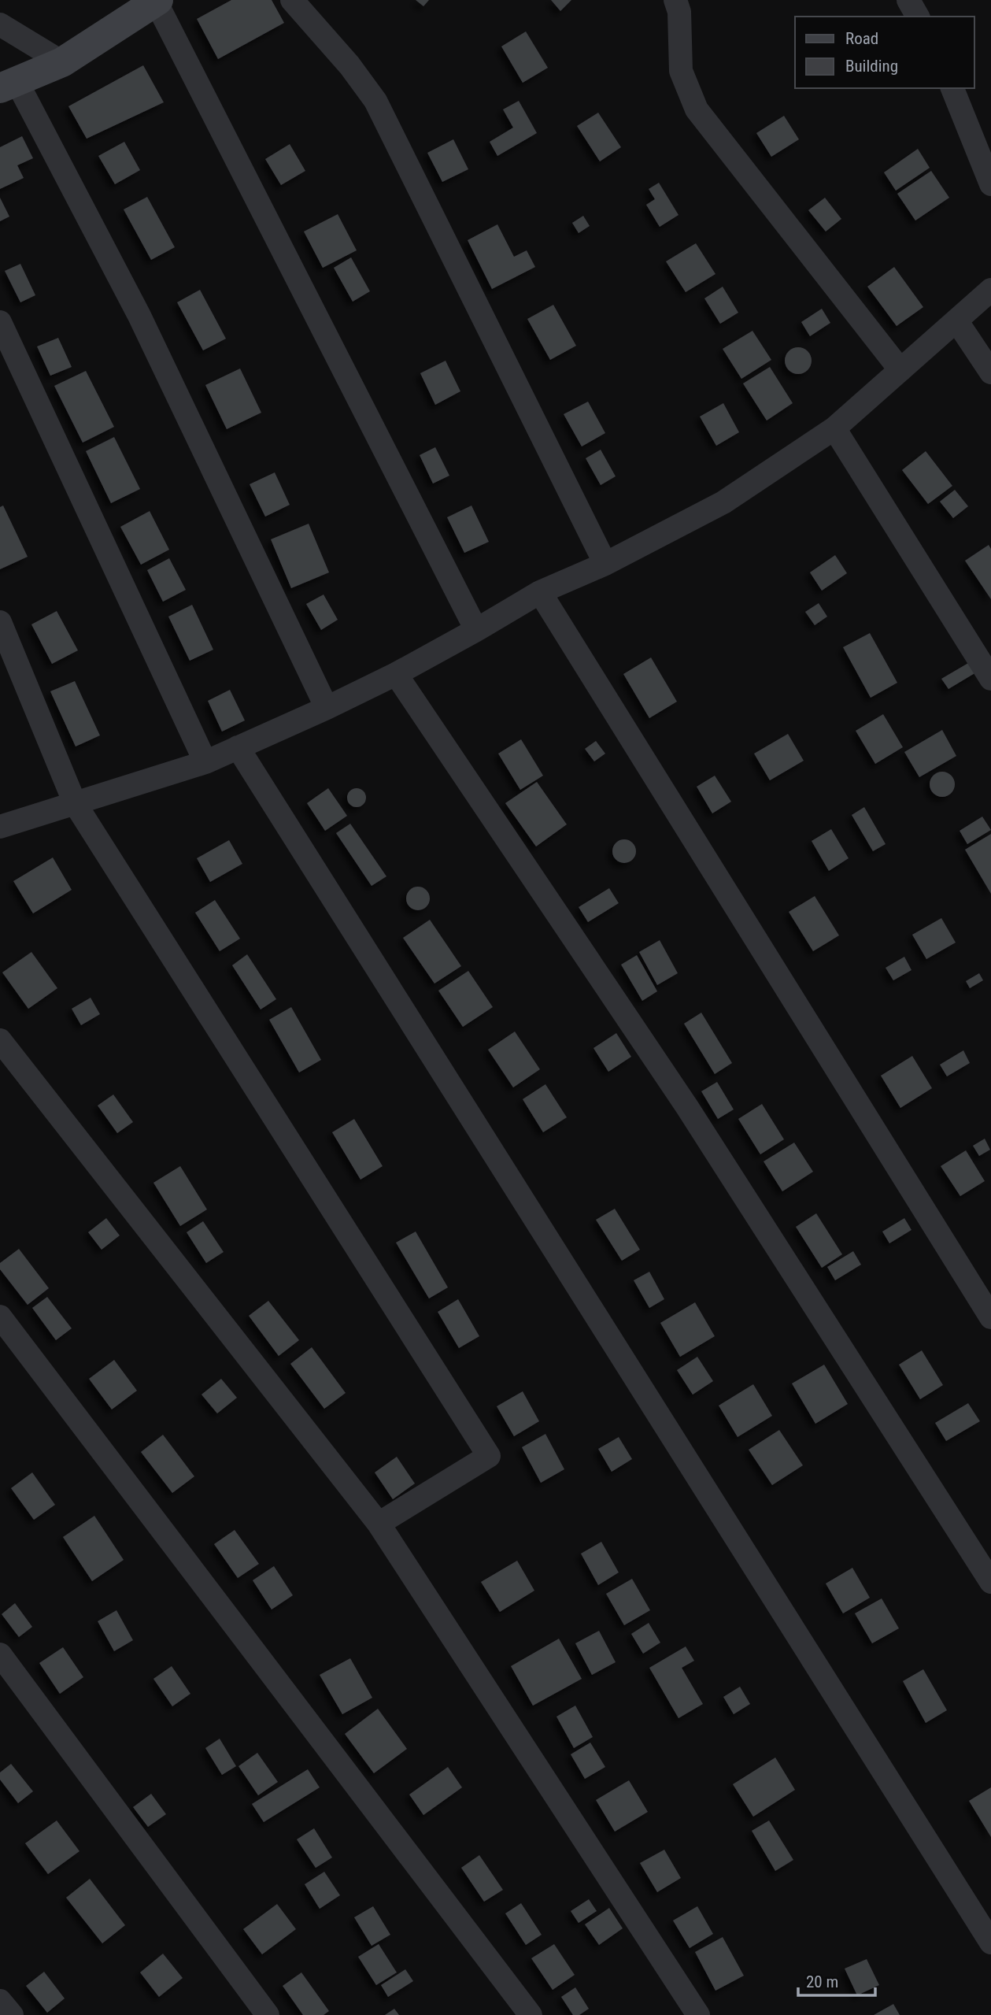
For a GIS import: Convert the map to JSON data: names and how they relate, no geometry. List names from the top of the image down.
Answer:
{
  "legend": ["Road", "Building"],
  "scale_bar": "20 m"
}
